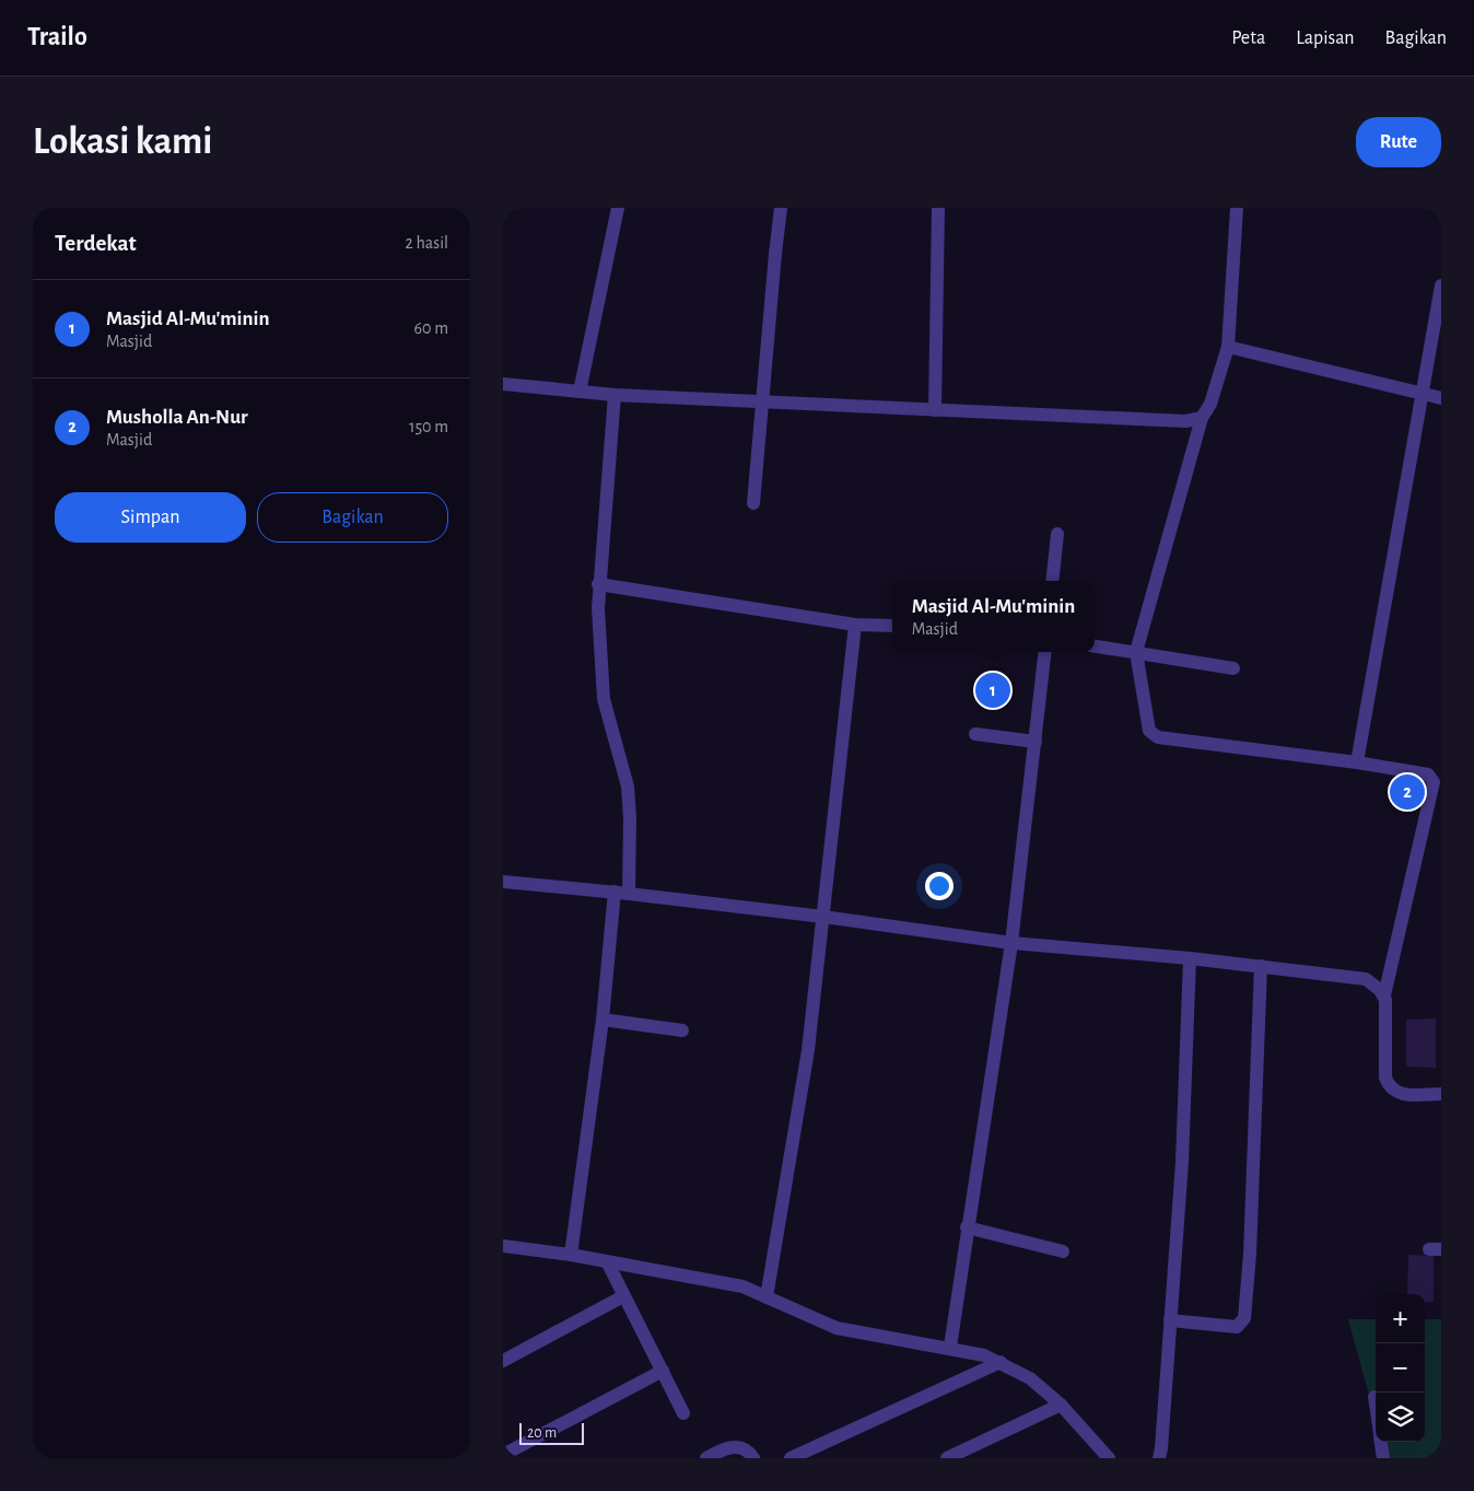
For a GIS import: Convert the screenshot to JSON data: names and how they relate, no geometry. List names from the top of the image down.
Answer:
{
  "scale_bar": "20 m",
  "page": {
    "header": "Trailo",
    "nav": ["Peta", "Lapisan", "Bagikan"],
    "buttons": [
      "Rute",
      ["Simpan", "Bagikan"]
    ],
    "title": "Lokasi kami",
    "heading": ["Terdekat", "2 hasil"],
    "list": [
      {
        "mark": "1",
        "name": "Masjid Al-Mu'minin",
        "note": "Masjid",
        "value": "60 m"
      },
      {
        "mark": "2",
        "name": "Musholla An-Nur",
        "note": "Masjid",
        "value": "150 m"
      }
    ],
    "popup": ["Masjid Al-Mu'minin", "Masjid"],
    "pins": ["1", "2"],
    "map_buttons": ["+", "−"],
    "scale": "20 m"
  }
}
